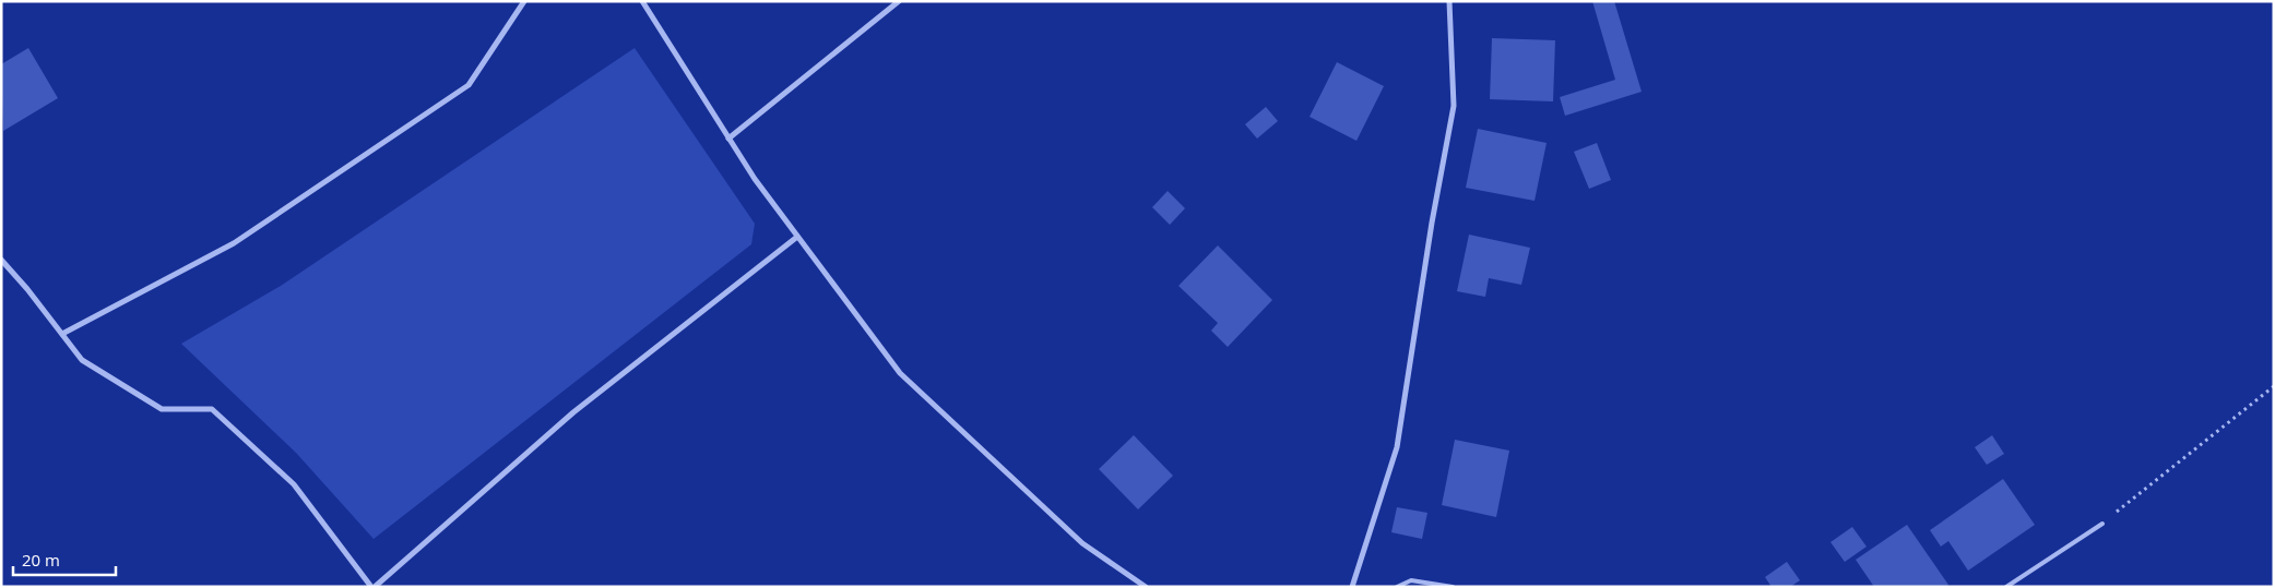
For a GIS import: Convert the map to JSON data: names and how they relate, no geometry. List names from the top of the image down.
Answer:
{
  "scale_bar": "20 m"
}
